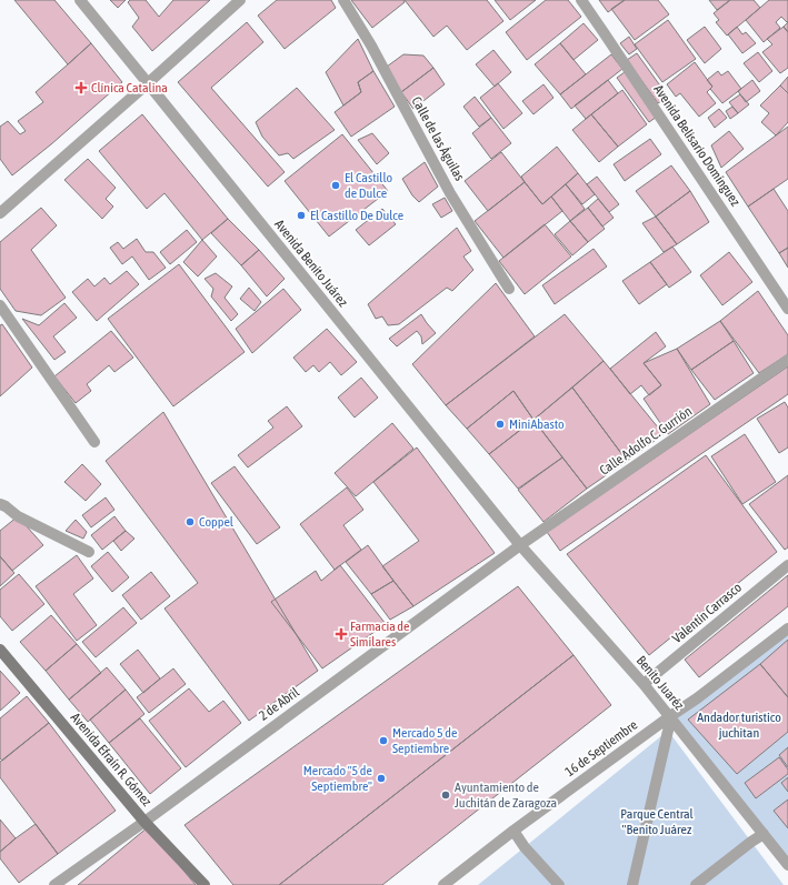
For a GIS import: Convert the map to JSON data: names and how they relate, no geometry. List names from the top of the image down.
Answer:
{
  "streets": {
    "street": [
      "Calle de las Águilas",
      "Avenida Belisario Domínguez",
      "Avenida Benito Juárez",
      "Calle Adolfo C. Gurrión",
      "Valentín Carrasco",
      "Benito Juaréz",
      "2 de Abril",
      "16 de Septiembre",
      "Avenida Efraín R. Gómez"
    ]
  },
  "crossings": [
    ["Avenida Benito Juárez", "Calle Adolfo C. Gurrión"],
    ["Avenida Benito Juárez", "Benito Juaréz"],
    ["Avenida Benito Juárez", "2 de Abril"],
    ["Calle Adolfo C. Gurrión", "Benito Juaréz"],
    ["Calle Adolfo C. Gurrión", "2 de Abril"],
    ["Valentín Carrasco", "Benito Juaréz"],
    ["Benito Juaréz", "2 de Abril"],
    ["Benito Juaréz", "16 de Septiembre"],
    ["2 de Abril", "Avenida Efraín R. Gómez"]
  ],
  "parks": ["Andador turistico juchitan", "Parque Central \"Benito Juárez"],
  "places": {
    "health": ["Clínica Catalina", "Farmacia de Similares"],
    "other": [
      "El Castillo de Dulce",
      "El Castillo De Dulce",
      "MiniAbasto",
      "Coppel",
      "Mercado 5 de Septiembre",
      "Mercado \"5 de Septiembre\"",
      "Ayuntamiento de Juchitán de Zaragoza"
    ]
  }
}
